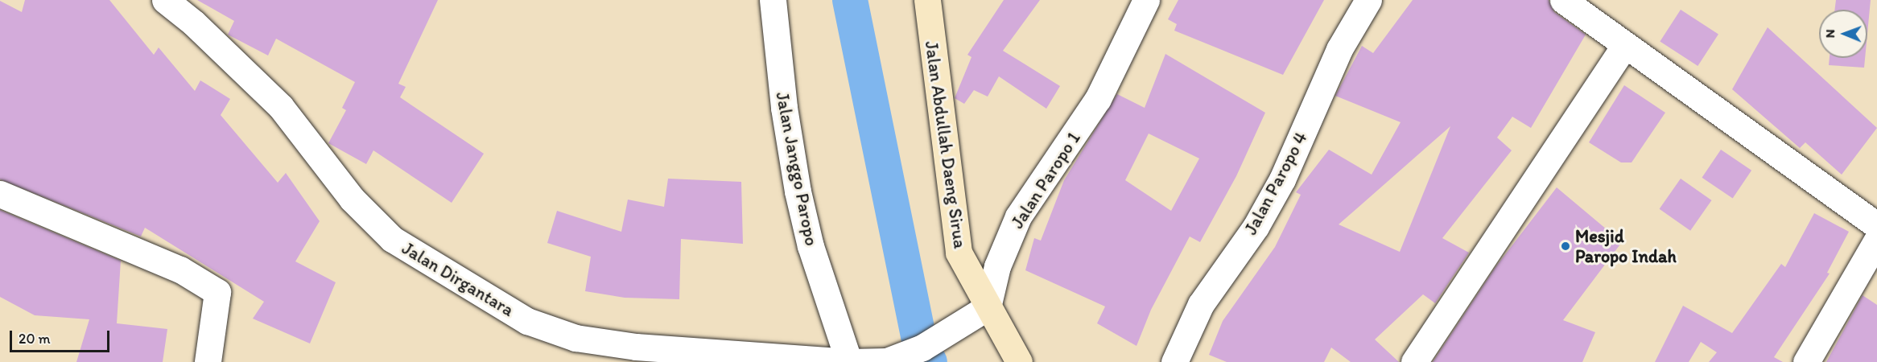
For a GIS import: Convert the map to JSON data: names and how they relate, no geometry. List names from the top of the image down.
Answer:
{
  "streets": {
    "main road": ["Jalan Abdullah Daeng Sirua"],
    "street": [
      "Jalan Janggo Paropo",
      "Jalan Paropo 1",
      "Jalan Paropo 4",
      "Jalan Dirgantara"
    ]
  },
  "crossings": [
    ["Jalan Abdullah Daeng Sirua", "Jalan Paropo 1"],
    ["Jalan Janggo Paropo", "Jalan Dirgantara"]
  ],
  "places": ["Mesjid Paropo Indah"],
  "scale_bar": "20 m",
  "north": "left"
}
